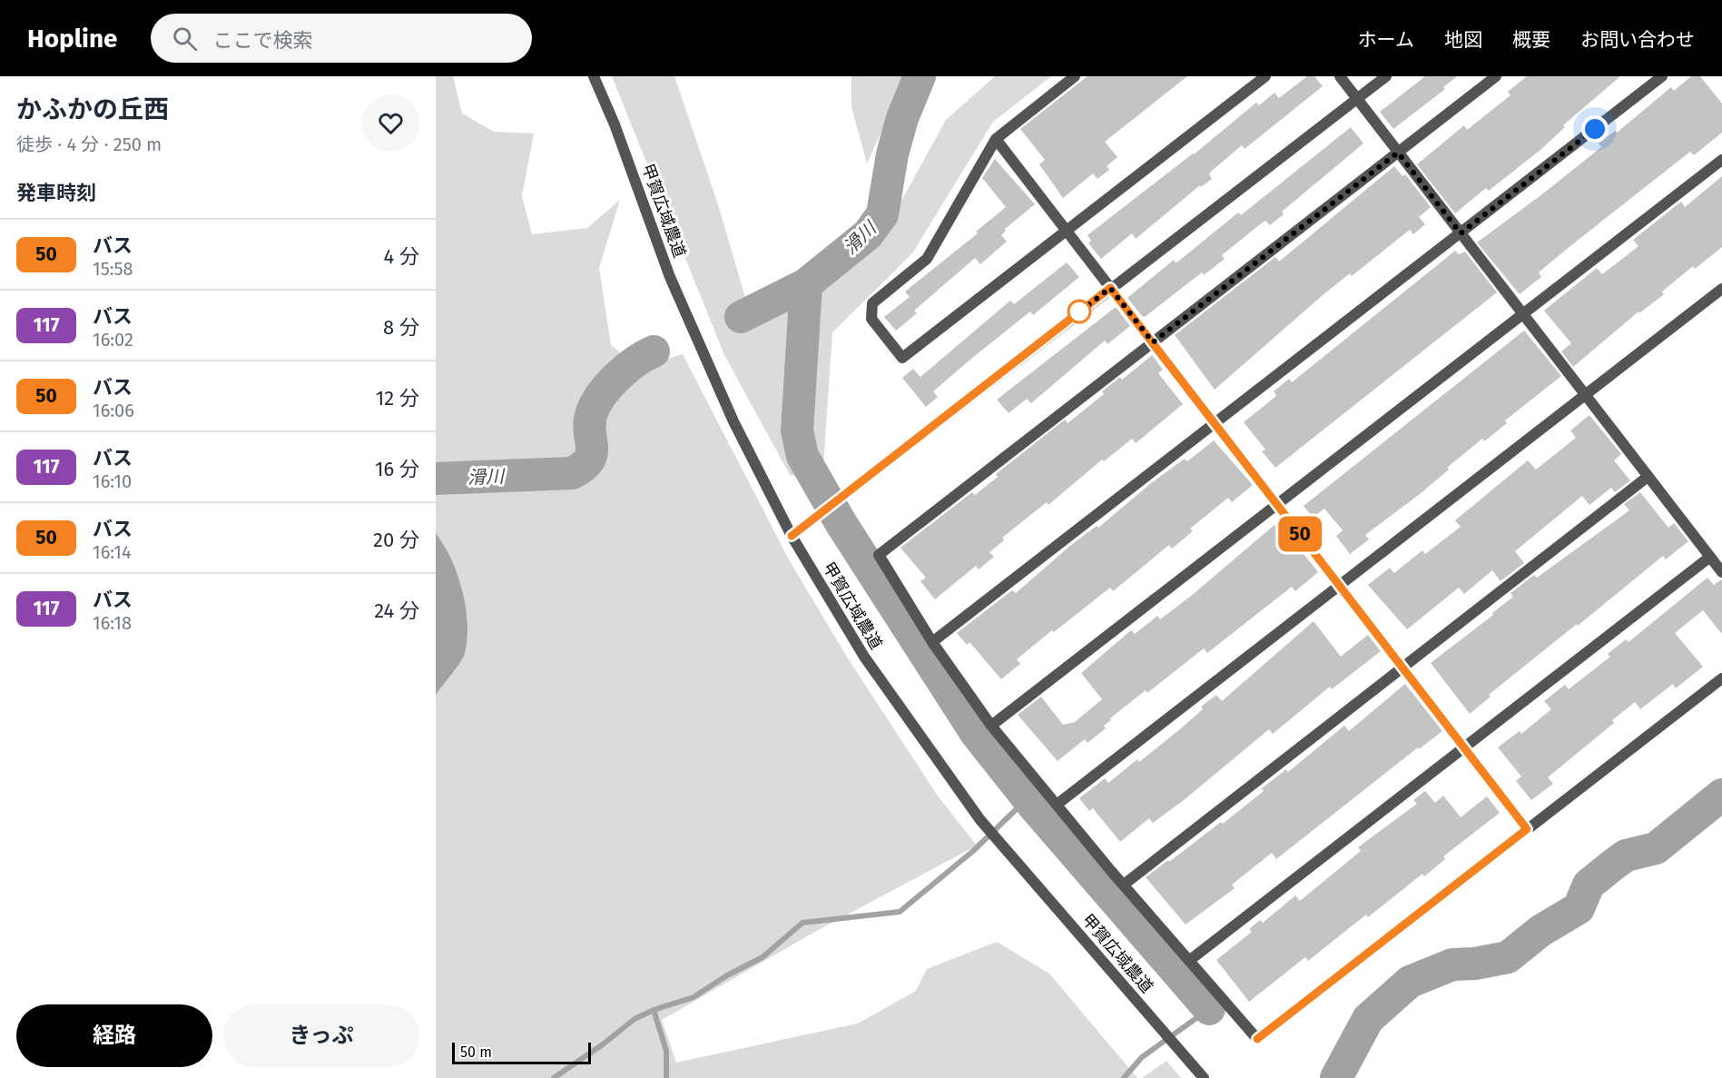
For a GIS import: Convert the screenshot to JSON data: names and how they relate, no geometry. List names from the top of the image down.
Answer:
{
  "streets": {
    "street": ["甲賀広域農道"]
  },
  "water": ["滑川"],
  "lines": ["bus line 50"],
  "scale_bar": "50 m",
  "page": {
    "header": "Hopline",
    "search": "ここで検索",
    "nav": [
      "ホーム",
      "地図",
      "概要",
      "お問い合わせ"
    ],
    "heading": [
      ["かふかの丘西", "徒歩 · 4 分 · 250 m"],
      "発車時刻"
    ],
    "on_map": "50",
    "list": [
      {
        "mark": "50",
        "name": "バス",
        "note": "15:58",
        "value": "4 分"
      },
      {
        "mark": "117",
        "name": "バス",
        "note": "16:02",
        "value": "8 分"
      },
      {
        "mark": "50",
        "name": "バス",
        "note": "16:06",
        "value": "12 分"
      },
      {
        "mark": "117",
        "name": "バス",
        "note": "16:10",
        "value": "16 分"
      },
      {
        "mark": "50",
        "name": "バス",
        "note": "16:14",
        "value": "20 分"
      },
      {
        "mark": "117",
        "name": "バス",
        "note": "16:18",
        "value": "24 分"
      }
    ],
    "buttons": ["経路", "きっぷ"],
    "scale": "50 m"
  }
}
